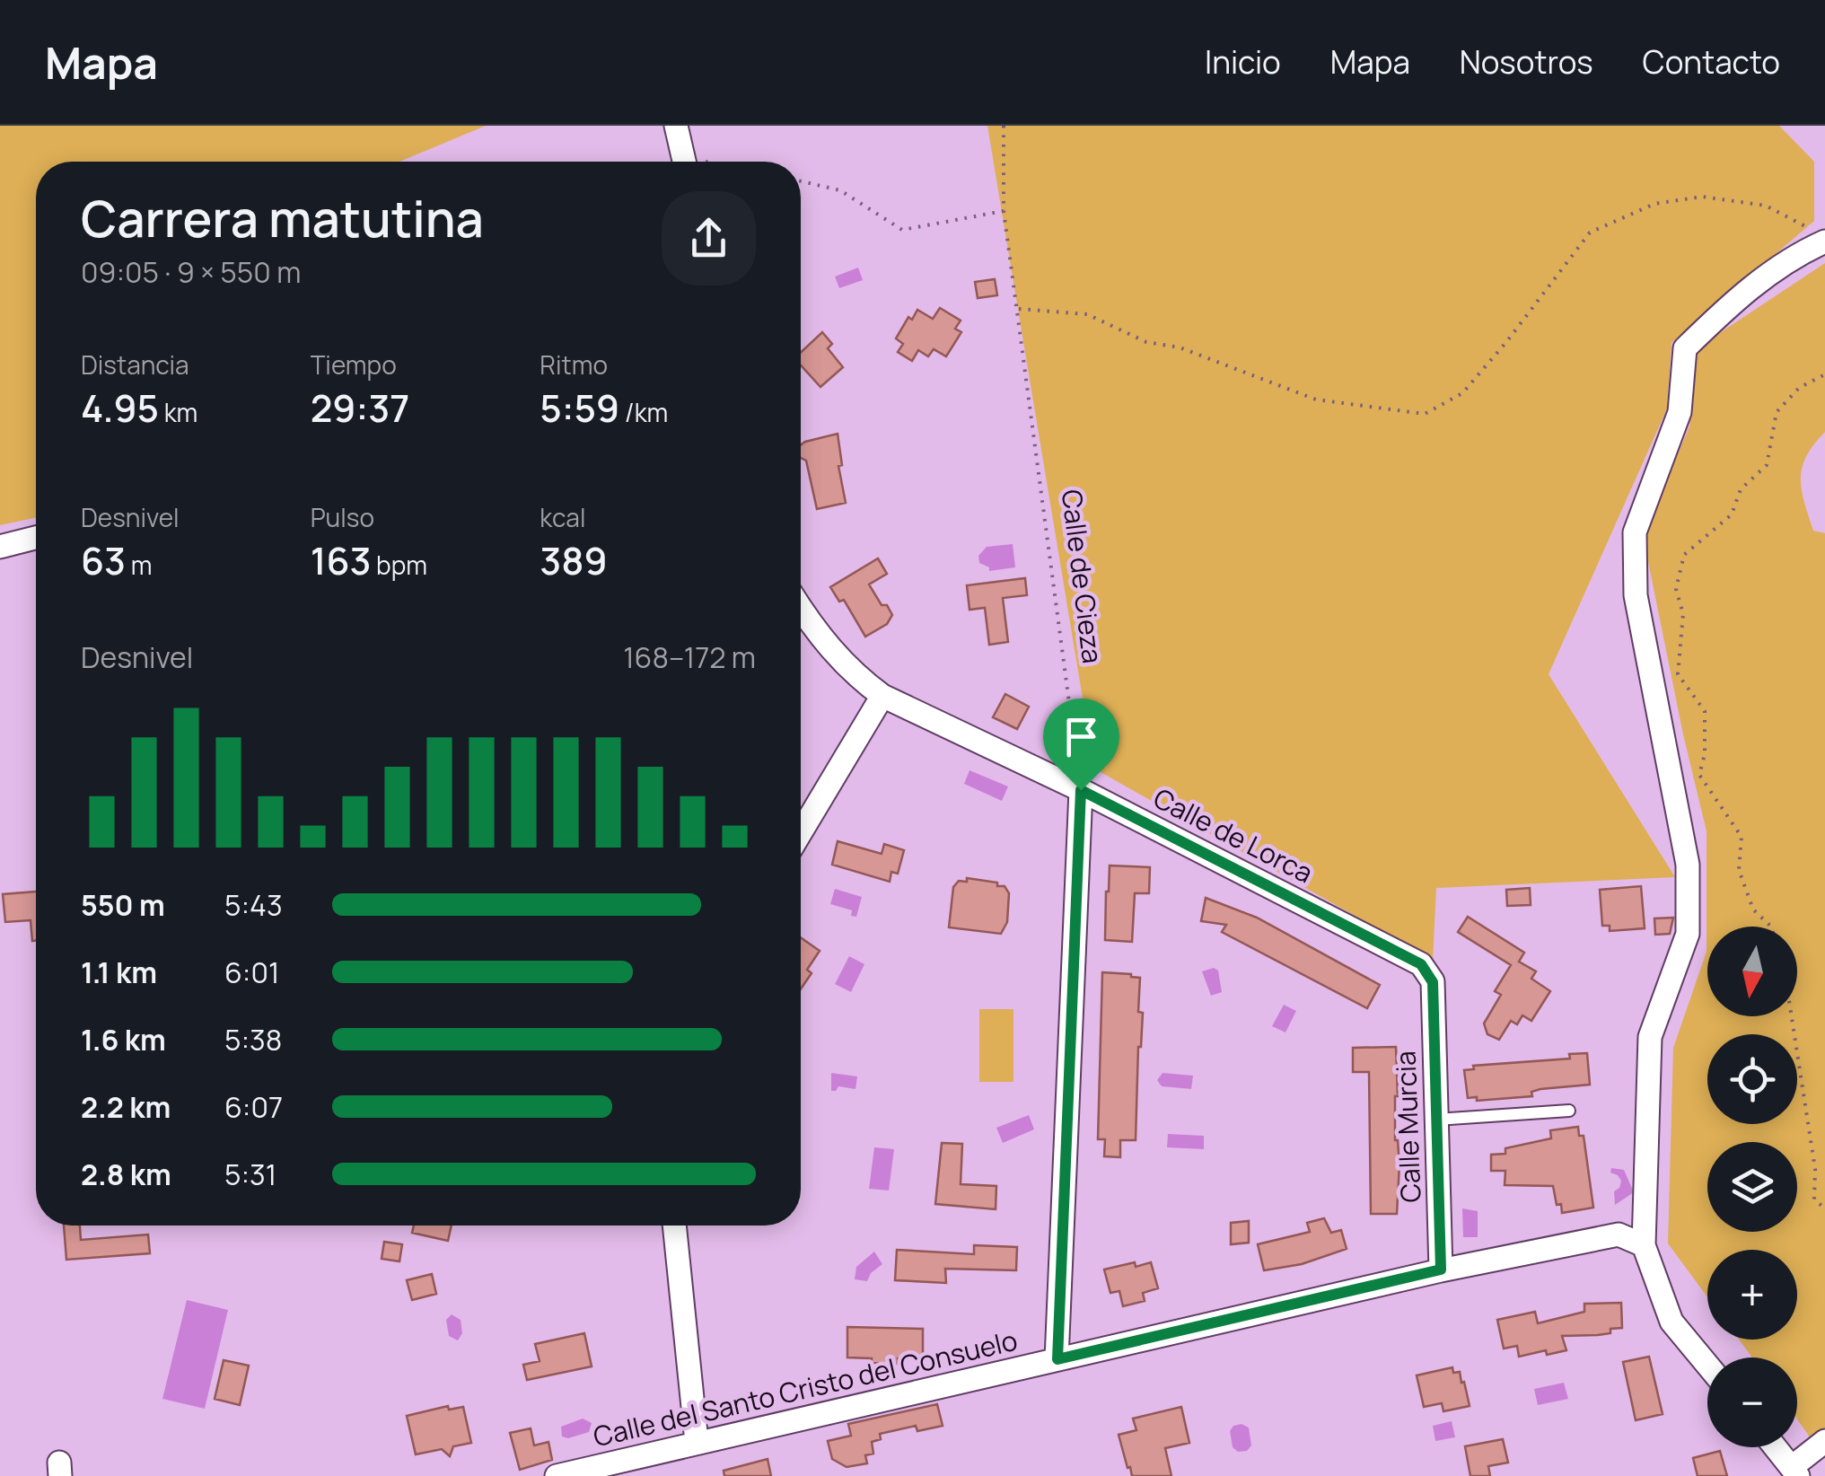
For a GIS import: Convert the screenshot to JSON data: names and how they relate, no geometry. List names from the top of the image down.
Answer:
{
  "streets": {
    "street": ["Calle de Lorca", "Calle Murcia", "Calle del Santo Cristo del Consuelo"],
    "path": ["Calle de Cieza"]
  },
  "crossings": [
    ["Calle de Cieza", "Calle de Lorca"],
    ["Calle de Lorca", "Calle Murcia"],
    ["Calle Murcia", "Calle del Santo Cristo del Consuelo"]
  ],
  "north": "bottom",
  "page": {
    "header": "Mapa",
    "nav": [
      "Inicio",
      "Mapa",
      "Nosotros",
      "Contacto"
    ],
    "heading": ["Carrera matutina", "09:05 · 9 × 550 m"],
    "stats": [
      ["Distancia", "4.95 km"],
      ["Tiempo", "29:37"],
      ["Ritmo", "5:59 /km"],
      ["Desnivel", "63 m"],
      ["Pulso", "163 bpm"],
      ["kcal", "389"]
    ],
    "chart": ["Desnivel", "168–172 m"],
    "list": [
      {
        "name": "550 m",
        "note": "5:43"
      },
      {
        "name": "1.1 km",
        "note": "6:01"
      },
      {
        "name": "1.6 km",
        "note": "5:38"
      },
      {
        "name": "2.2 km",
        "note": "6:07"
      },
      {
        "name": "2.8 km",
        "note": "5:31"
      }
    ],
    "map_buttons": ["+", "−"]
  }
}
